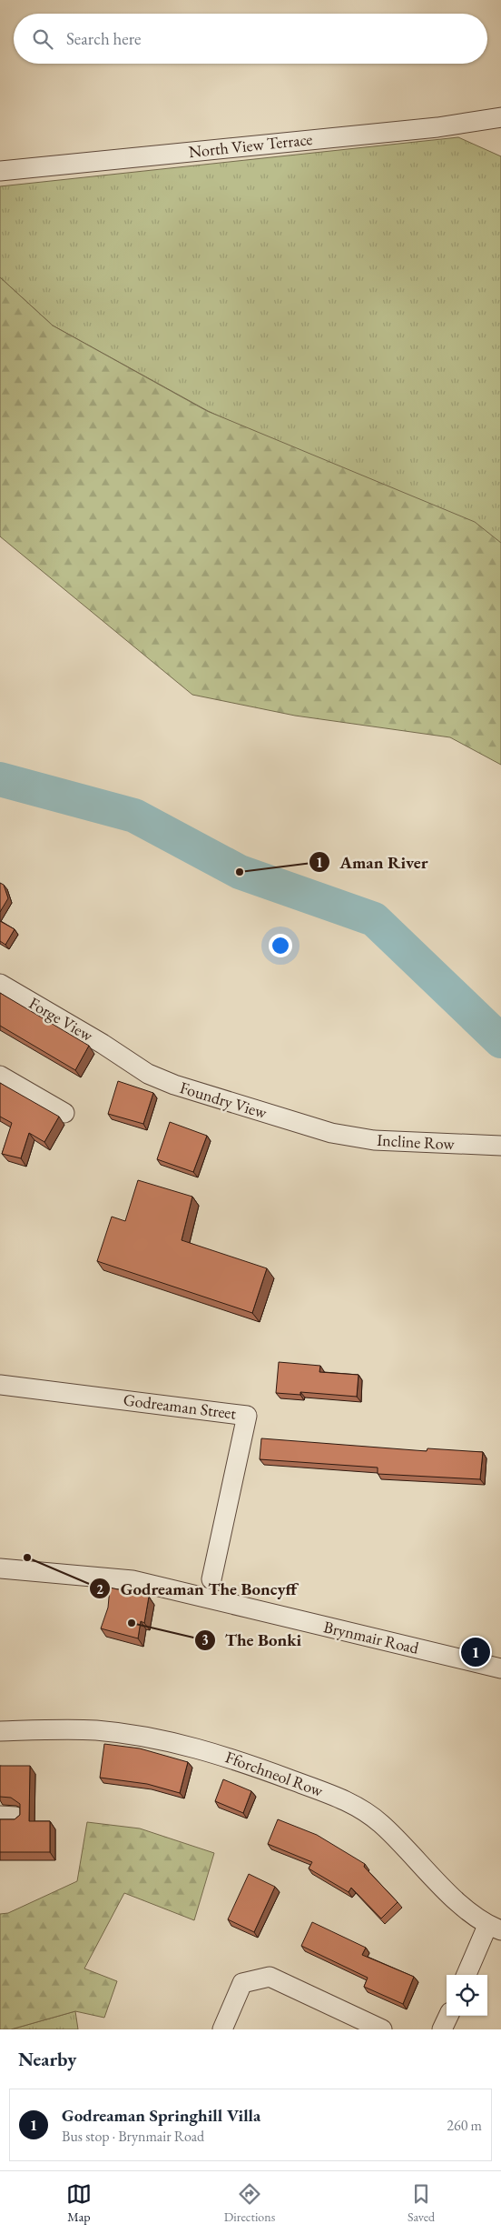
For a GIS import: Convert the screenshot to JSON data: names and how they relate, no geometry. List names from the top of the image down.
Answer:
{
  "streets": {
    "street": [
      "North View Terrace",
      "Forge View",
      "Foundry View",
      "Incline Row",
      "Godreaman Street",
      "Brynmair Road",
      "Fforchneol Row"
    ]
  },
  "crossings": [
    ["Forge View", "Foundry View"],
    ["Foundry View", "Incline Row"]
  ],
  "places": ["Aman River", "Godreaman The Boncyff", "The Bonki"],
  "page": {
    "search": "Search here",
    "pins": "1",
    "heading": "Nearby",
    "list": [
      {
        "mark": "1",
        "name": "Godreaman Springhill Villa",
        "note": "Bus stop · Brynmair Road",
        "value": "260 m"
      }
    ],
    "nav": ["Map", "Directions", "Saved"]
  }
}
